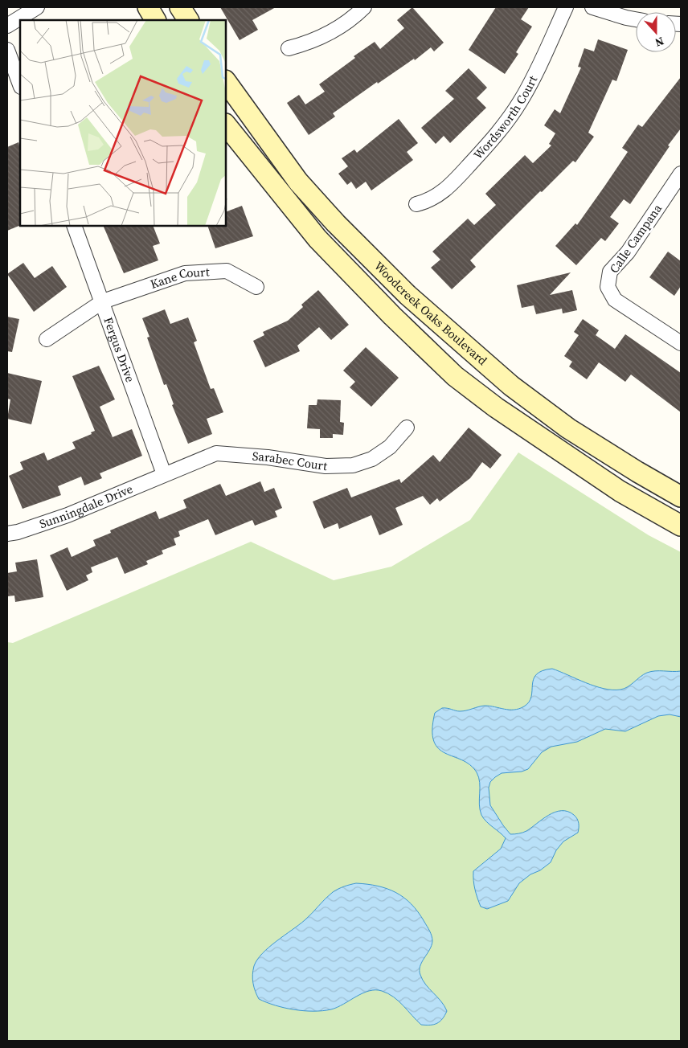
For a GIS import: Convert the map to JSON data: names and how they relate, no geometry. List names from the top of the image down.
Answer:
{
  "streets": {
    "main road": ["Woodcreek Oaks Boulevard"],
    "street": [
      "Wordsworth Court",
      "Calle Campana",
      "Kane Court",
      "Fergus Drive",
      "Sarabec Court",
      "Sunningdale Drive"
    ]
  },
  "crossings": [
    ["Kane Court", "Fergus Drive"],
    ["Fergus Drive", "Sarabec Court"],
    ["Fergus Drive", "Sunningdale Drive"],
    ["Sarabec Court", "Sunningdale Drive"]
  ],
  "north": "bottom"
}
